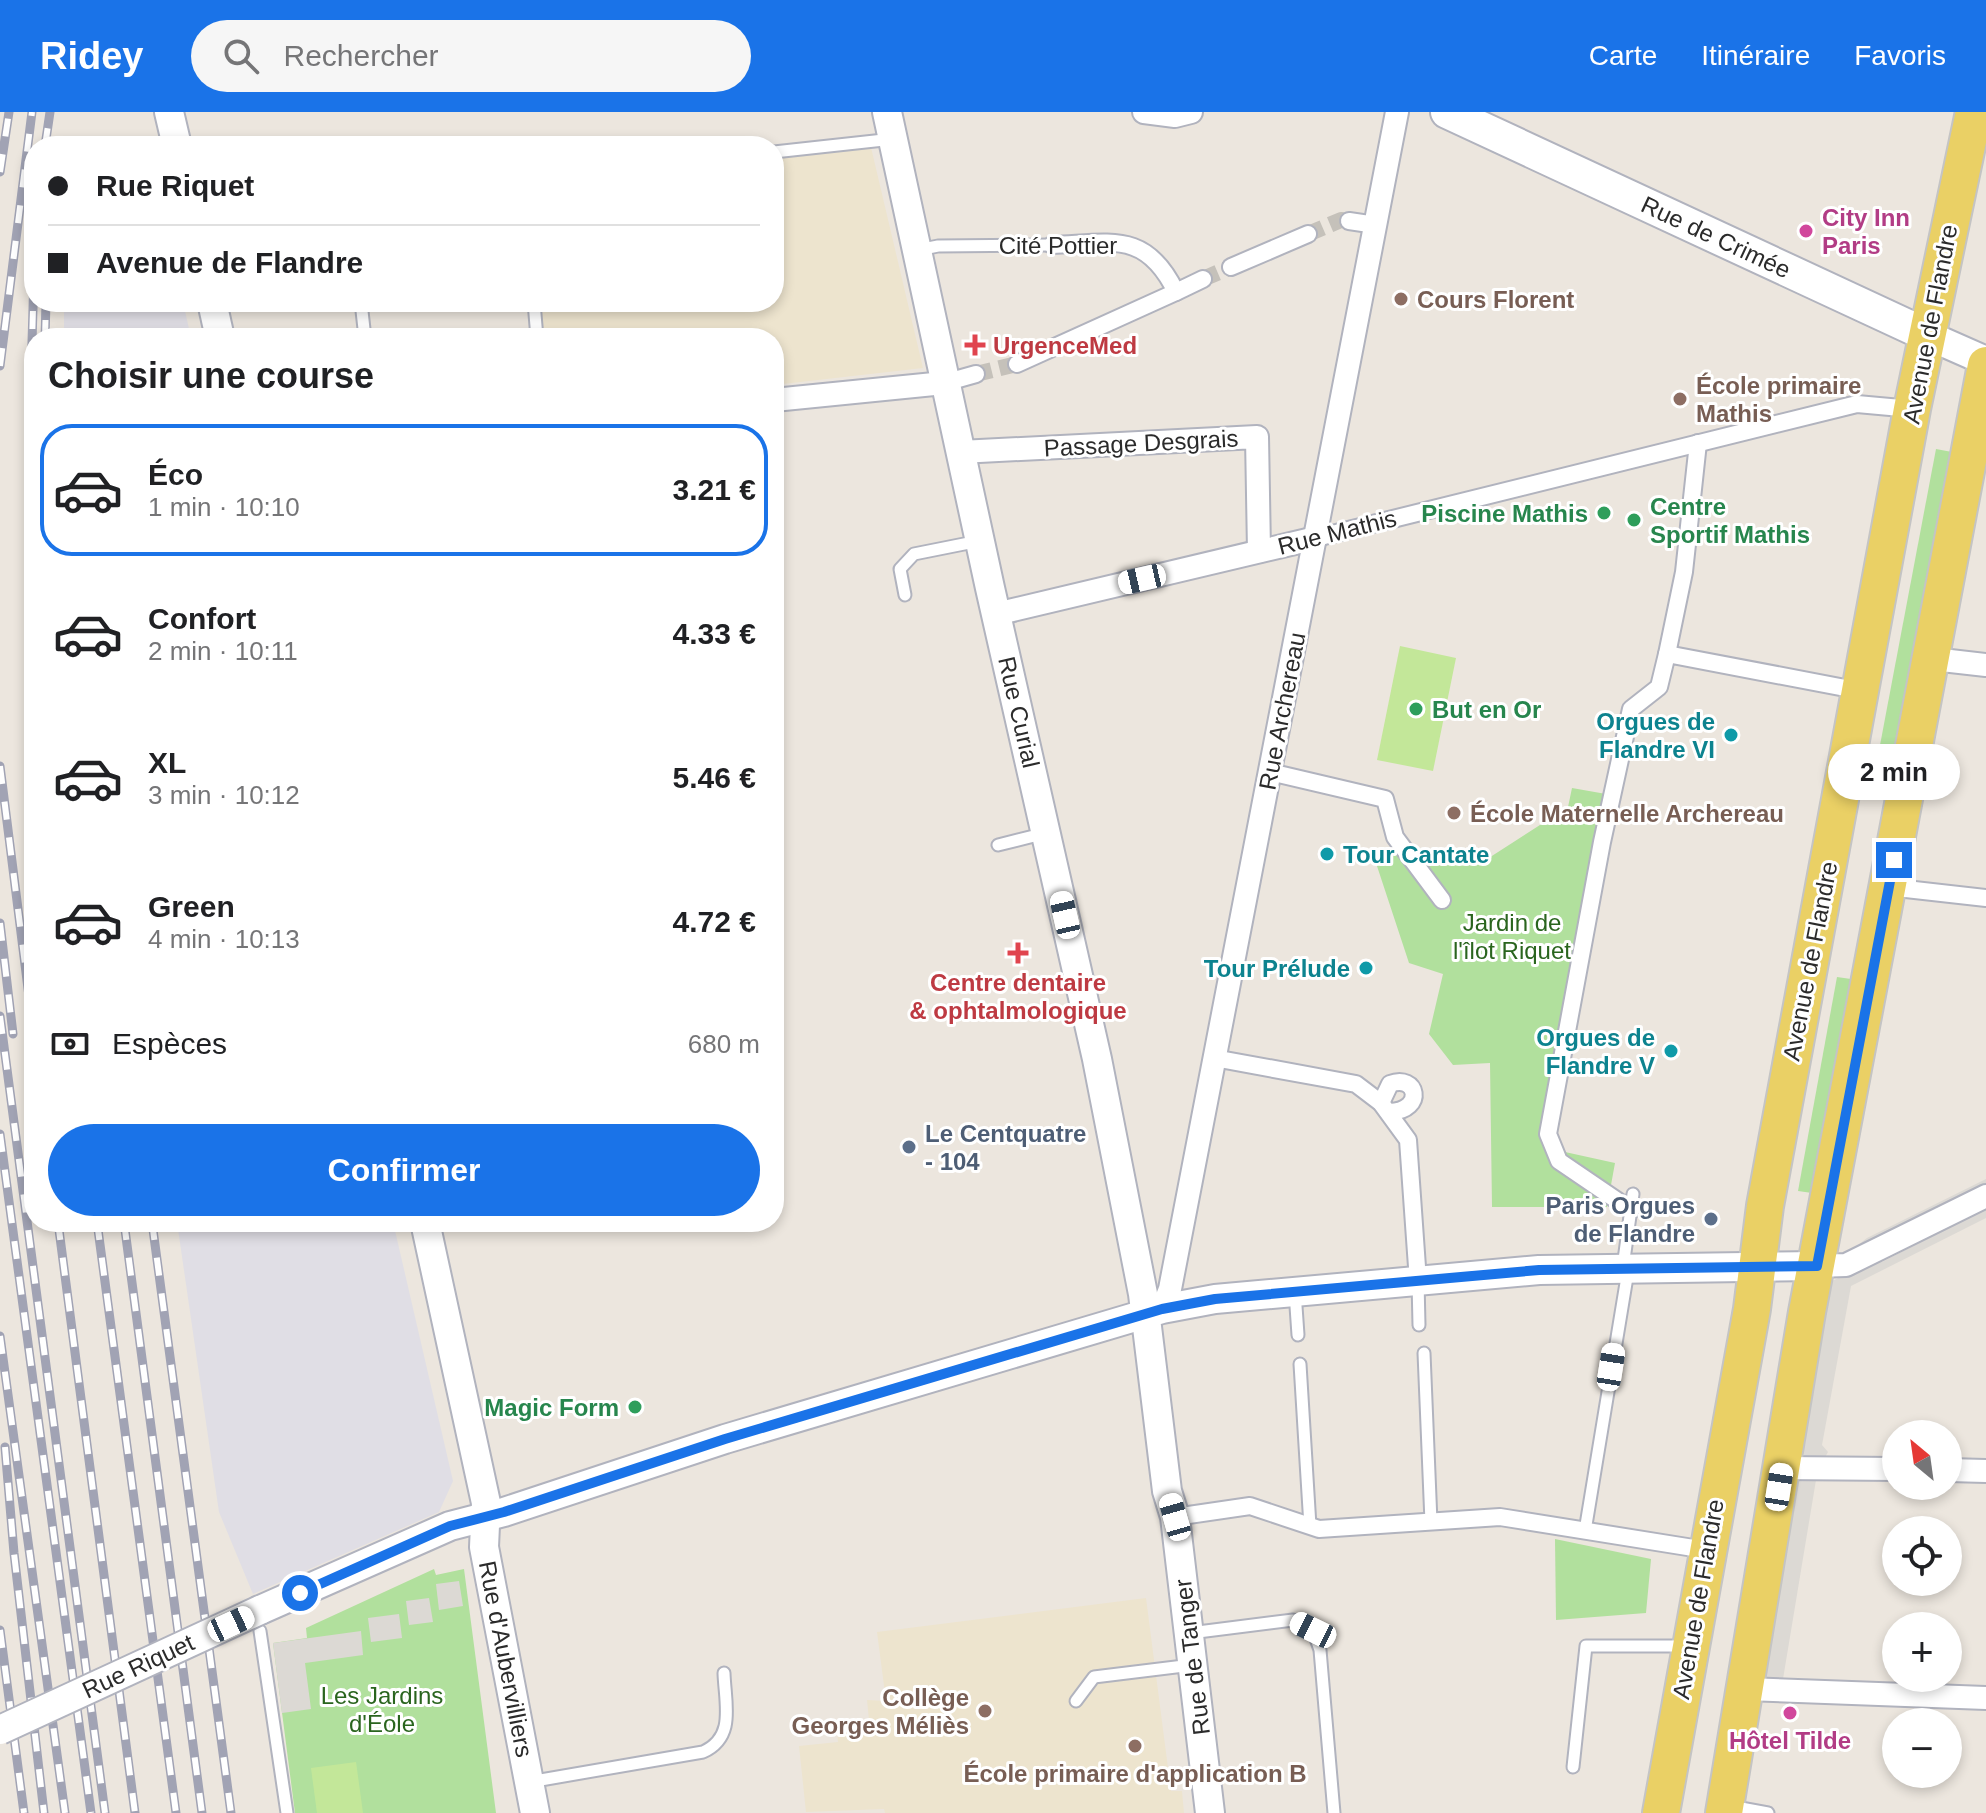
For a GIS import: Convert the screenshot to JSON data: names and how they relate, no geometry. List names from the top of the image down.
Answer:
{
  "streets": {
    "main road": ["Rue de Crimée", "Avenue de Flandre"],
    "street": [
      "Cité Pottier",
      "Passage Desgrais",
      "Rue Mathis",
      "Rue Archereau",
      "Rue Curial",
      "Rue de Tanger",
      "Rue d'Aubervilliers",
      "Rue Riquet"
    ]
  },
  "crossings": [
    ["Rue de Crimée", "Avenue de Flandre"],
    ["Cité Pottier", "Rue Curial"],
    ["Avenue de Flandre", "Rue Mathis"],
    ["Avenue de Flandre", "Rue Riquet"],
    ["Passage Desgrais", "Rue Mathis"],
    ["Passage Desgrais", "Rue Curial"],
    ["Rue Mathis", "Rue Archereau"],
    ["Rue Mathis", "Rue Curial"],
    ["Rue Archereau", "Rue Curial"],
    ["Rue Archereau", "Rue de Tanger"],
    ["Rue Archereau", "Rue Riquet"],
    ["Rue Curial", "Rue de Tanger"],
    ["Rue Curial", "Rue Riquet"],
    ["Rue de Tanger", "Rue Riquet"],
    ["Rue d'Aubervilliers", "Rue Riquet"]
  ],
  "parks": ["Jardin de l'îlot Riquet", "Les Jardins d'Éole"],
  "places": {
    "other": [
      "City Inn Paris",
      "Cours Florent",
      "École primaire Mathis",
      "Piscine Mathis",
      "Centre Sportif Mathis",
      "But en Or",
      "Orgues de Flandre VI",
      "École Maternelle Archereau",
      "Tour Cantate",
      "Tour Prélude",
      "Orgues de Flandre V",
      "Le Centquatre - 104",
      "Paris Orgues de Flandre",
      "Magic Form",
      "Collège Georges Méliès",
      "Hôtel Tilde",
      "École primaire d'application B"
    ],
    "health": ["UrgenceMed", "Centre dentaire & ophtalmologique"]
  },
  "north": "top left",
  "page": {
    "header": "Ridey",
    "search": "Rechercher",
    "nav": ["Carte", "Itinéraire", "Favoris"],
    "banner": ["Rue Riquet", "Avenue de Flandre"],
    "heading": "Choisir une course",
    "list": [
      {
        "name": "Éco",
        "note": "1 min · 10:10",
        "value": "3.21 €"
      },
      {
        "name": "Confort",
        "note": "2 min · 10:11",
        "value": "4.33 €"
      },
      {
        "name": "XL",
        "note": "3 min · 10:12",
        "value": "5.46 €"
      },
      {
        "name": "Green",
        "note": "4 min · 10:13",
        "value": "4.72 €"
      }
    ],
    "bubble": "2 min",
    "pay": ["Espèces", "680 m"],
    "buttons": "Confirmer",
    "map_buttons": ["+", "−"]
  }
}
